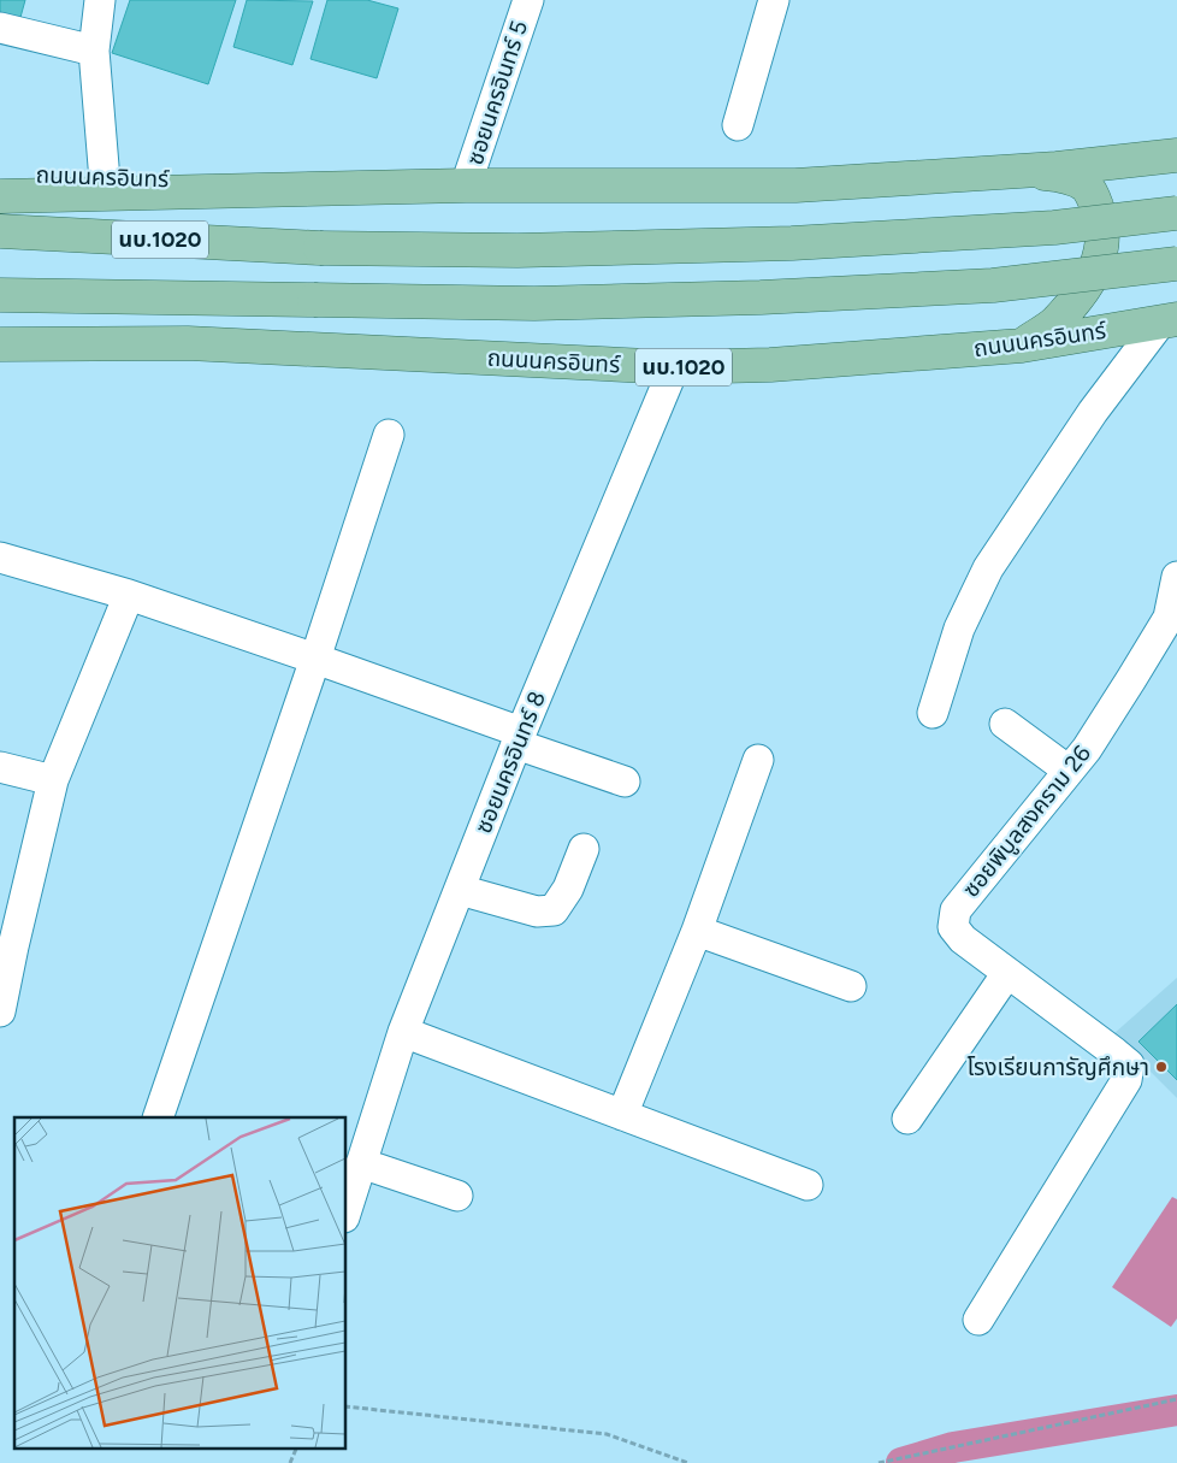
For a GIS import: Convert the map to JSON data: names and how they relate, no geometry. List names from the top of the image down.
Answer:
{
  "streets": {
    "main road": ["ถนนนครอินทร์", "นบ.1020"],
    "street": ["ซอยนครอินทร์ 5", "ซอยนครอินทร์ 8", "ซอยพิบูลสงคราม 26"]
  },
  "crossings": [
    ["ซอยนครอินทร์ 5", "ถนนนครอินทร์"],
    ["ถนนนครอินทร์", "ซอยนครอินทร์ 8"]
  ],
  "places": ["โรงเรียนการัญศึกษา"]
}
